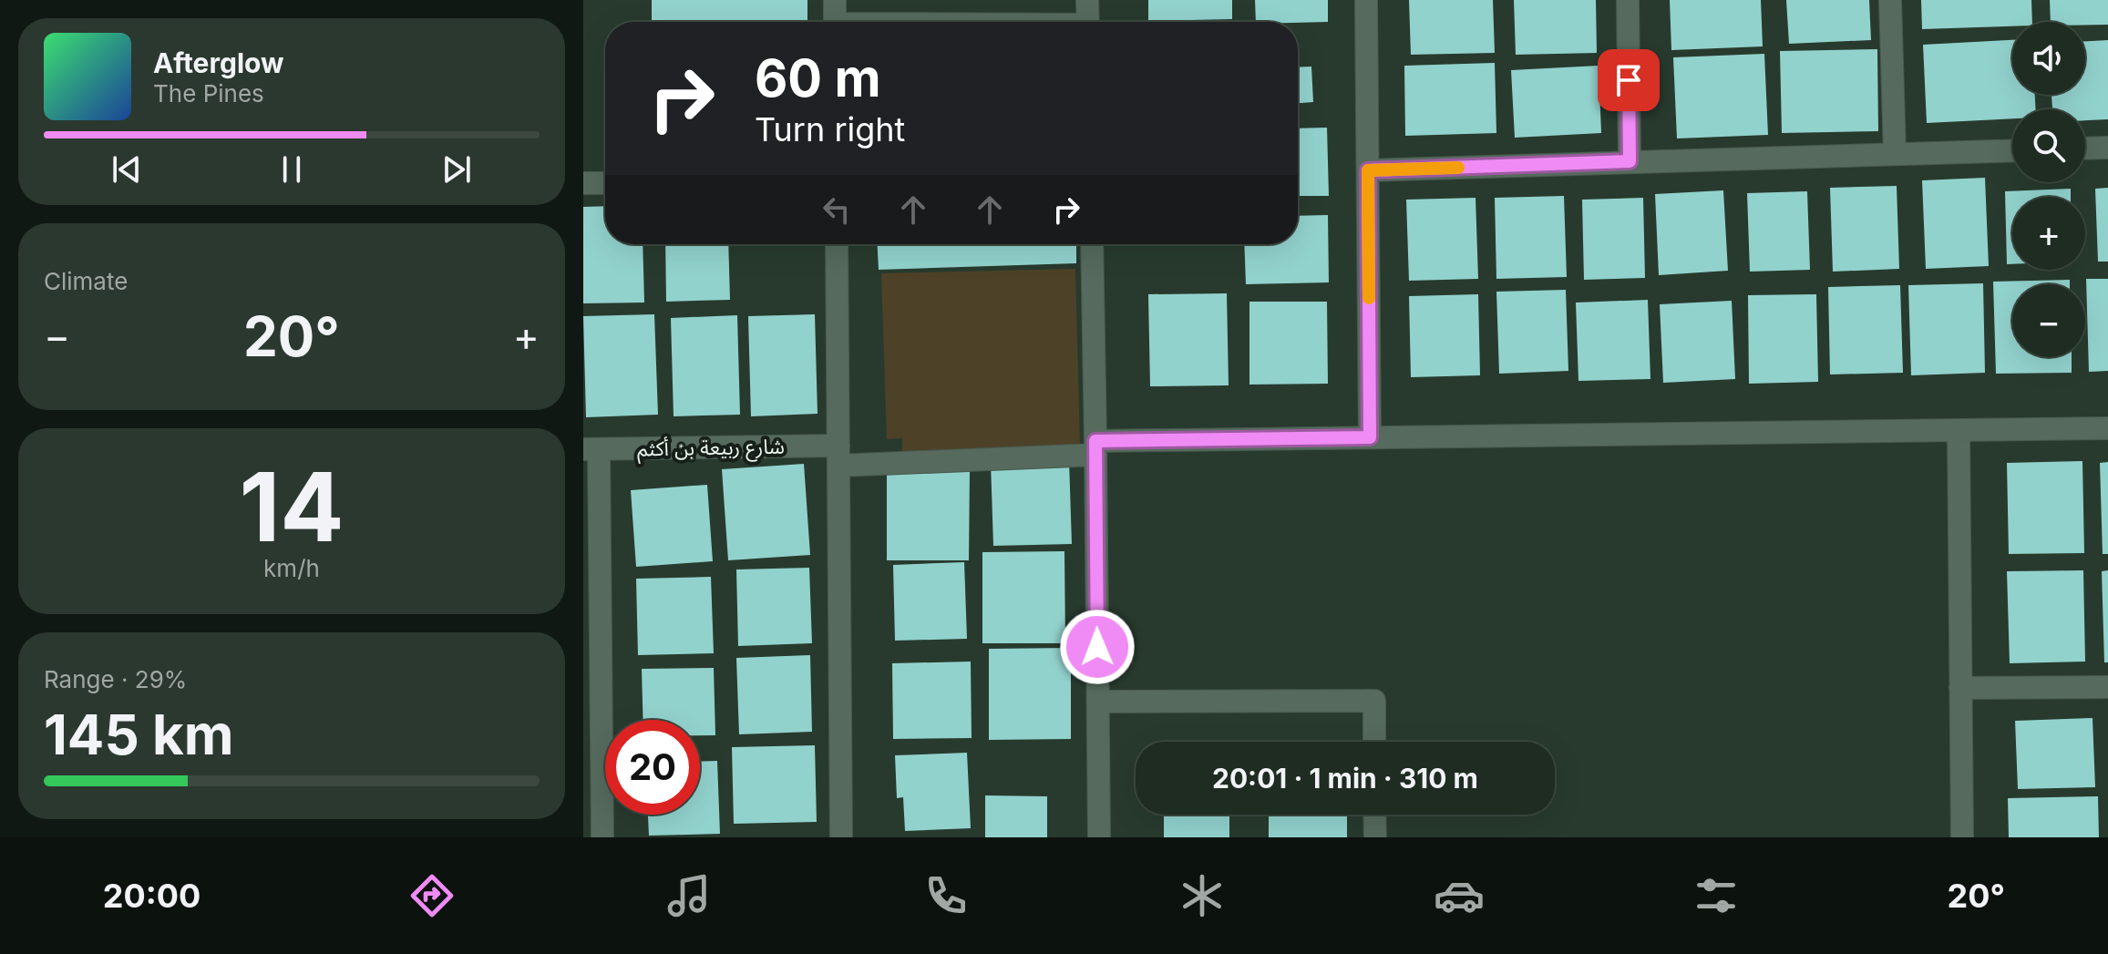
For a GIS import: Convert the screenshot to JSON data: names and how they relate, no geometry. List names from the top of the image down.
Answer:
{
  "streets": {
    "lane": ["شارع ربيعة بن أكثم"]
  },
  "page": {
    "map_buttons": ["+", "−"],
    "turn": ["60 m", "Turn right"],
    "song": ["Afterglow", "The Pines"],
    "tile": [
      "Climate",
      ["14", "km/h"],
      ["Range · 29%", "145 km"]
    ],
    "heat": ["−", "20°", "+"],
    "limit": "20",
    "trip": "20:01 · 1 min · 310 m",
    "tabs": ["20:00", "20°"]
  }
}
